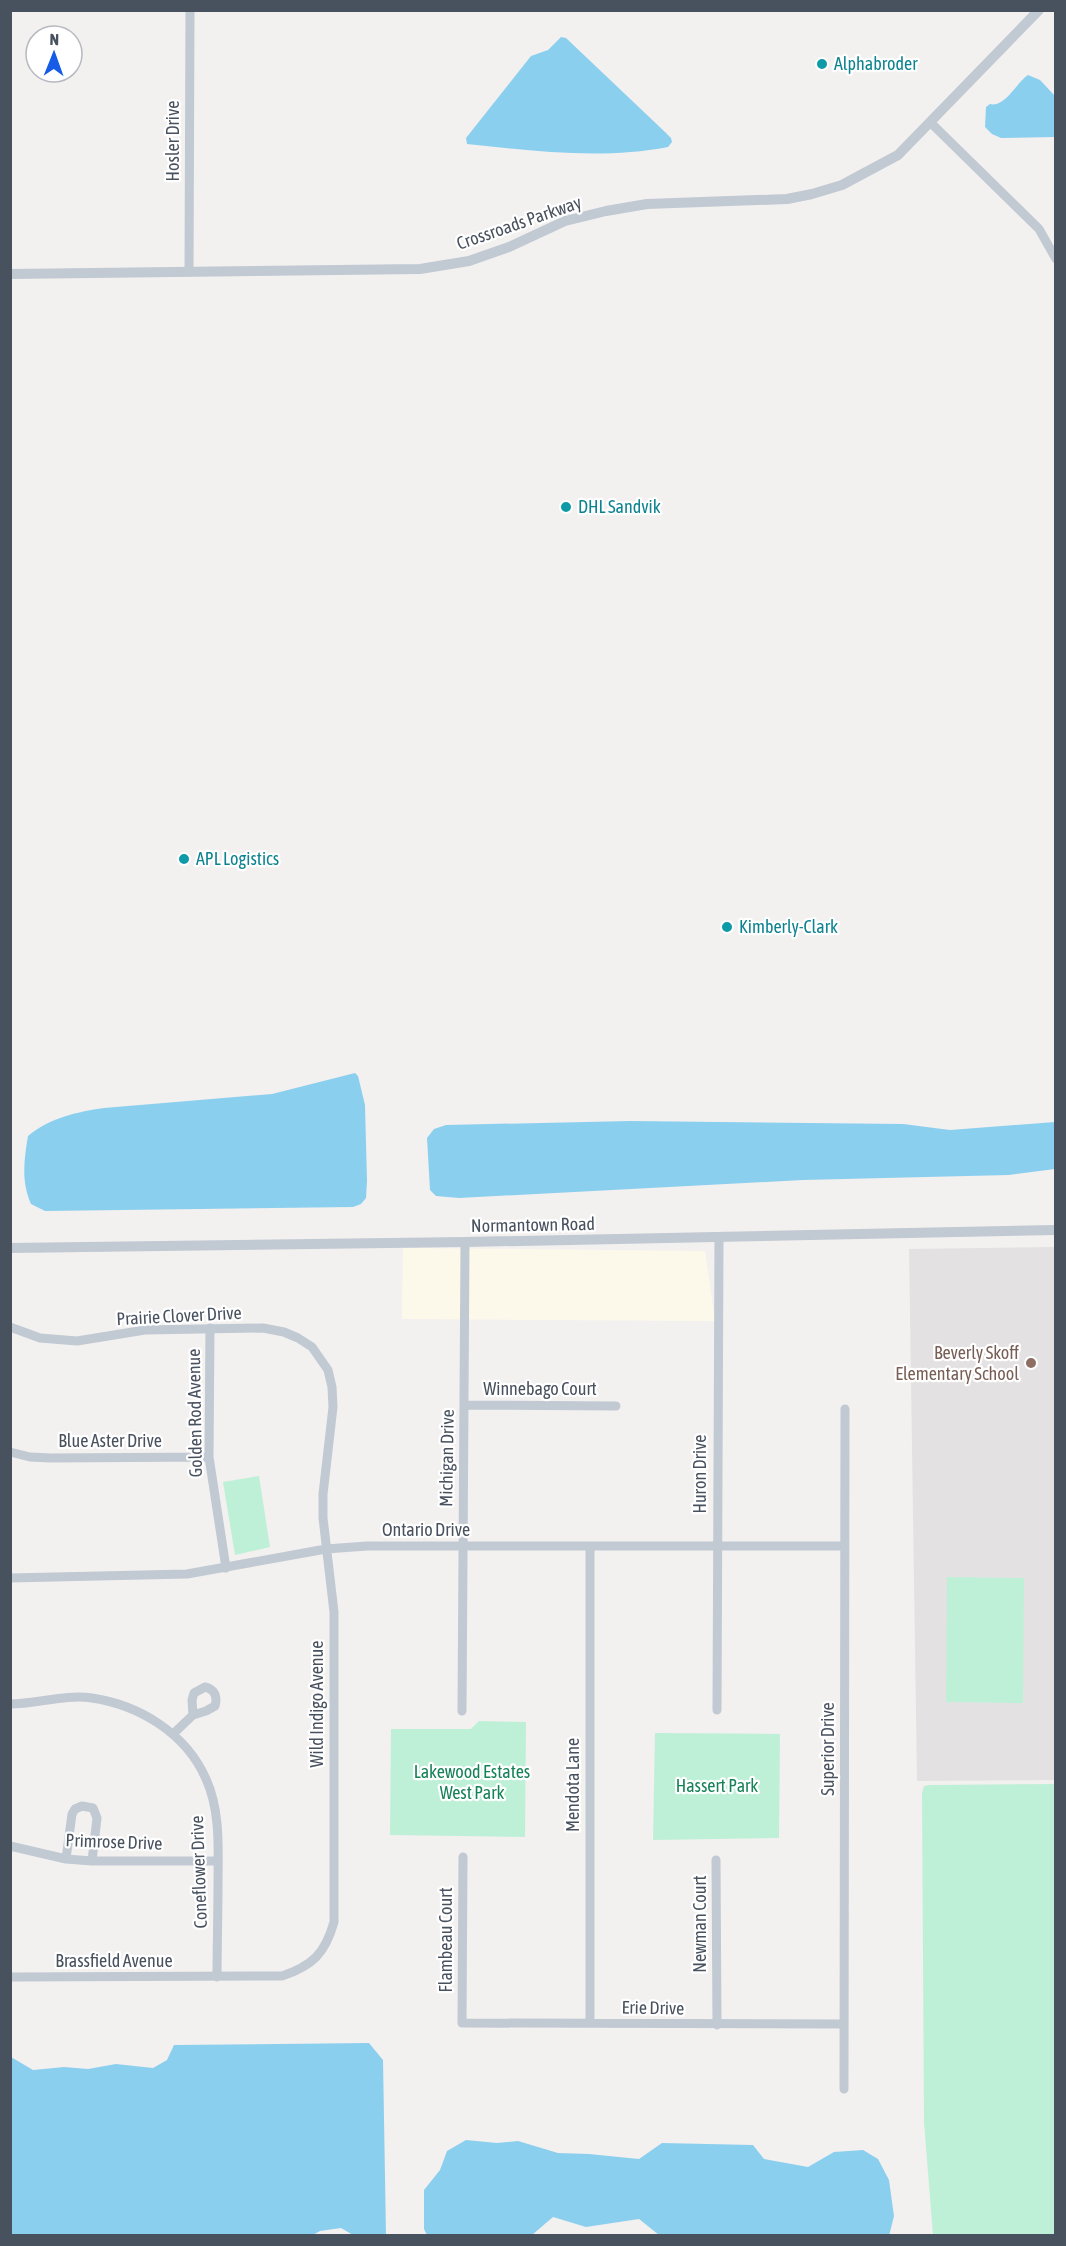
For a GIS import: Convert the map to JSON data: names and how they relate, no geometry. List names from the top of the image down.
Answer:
{
  "streets": {
    "street": [
      "Hosler Drive",
      "Crossroads Parkway",
      "Normantown Road",
      "Prairie Clover Drive",
      "Winnebago Court",
      "Golden Rod Avenue",
      "Blue Aster Drive",
      "Michigan Drive",
      "Huron Drive",
      "Ontario Drive",
      "Wild Indigo Avenue",
      "Superior Drive",
      "Mendota Lane",
      "Primrose Drive",
      "Coneflower Drive",
      "Newman Court",
      "Flambeau Court",
      "Brassfield Avenue",
      "Erie Drive"
    ]
  },
  "crossings": [
    ["Hosler Drive", "Crossroads Parkway"],
    ["Normantown Road", "Michigan Drive"],
    ["Normantown Road", "Huron Drive"],
    ["Prairie Clover Drive", "Golden Rod Avenue"],
    ["Prairie Clover Drive", "Wild Indigo Avenue"],
    ["Winnebago Court", "Michigan Drive"],
    ["Golden Rod Avenue", "Blue Aster Drive"],
    ["Golden Rod Avenue", "Ontario Drive"],
    ["Michigan Drive", "Ontario Drive"],
    ["Huron Drive", "Ontario Drive"],
    ["Ontario Drive", "Wild Indigo Avenue"],
    ["Ontario Drive", "Superior Drive"],
    ["Ontario Drive", "Mendota Lane"],
    ["Wild Indigo Avenue", "Coneflower Drive"],
    ["Wild Indigo Avenue", "Brassfield Avenue"],
    ["Superior Drive", "Erie Drive"],
    ["Mendota Lane", "Erie Drive"],
    ["Primrose Drive", "Coneflower Drive"],
    ["Coneflower Drive", "Brassfield Avenue"],
    ["Newman Court", "Erie Drive"],
    ["Flambeau Court", "Erie Drive"]
  ],
  "parks": ["Lakewood Estates West Park", "Hassert Park"],
  "places": [
    "Alphabroder",
    "DHL Sandvik",
    "APL Logistics",
    "Kimberly-Clark",
    "Beverly Skoff Elementary School"
  ],
  "north": "top"
}
